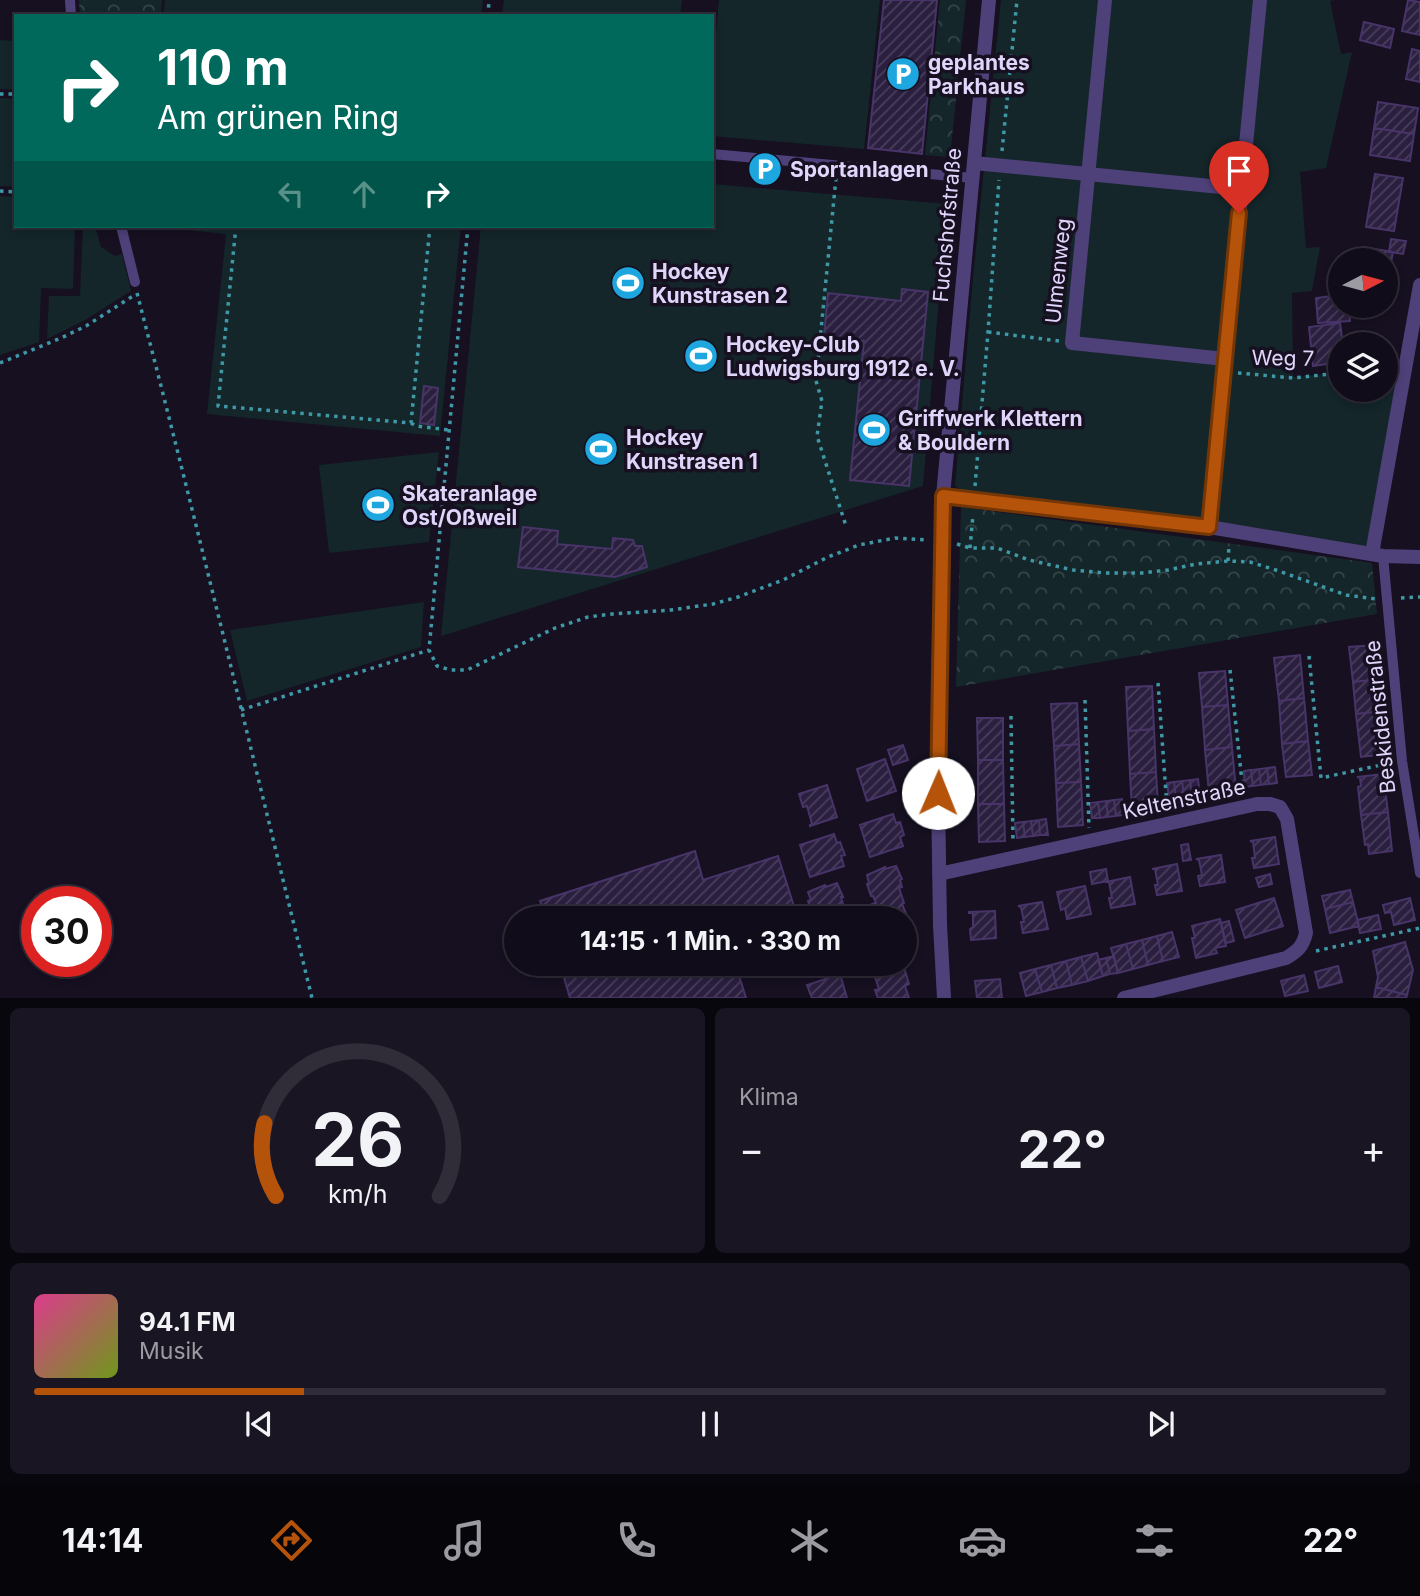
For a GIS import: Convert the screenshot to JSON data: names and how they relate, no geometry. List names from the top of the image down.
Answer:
{
  "streets": {
    "street": ["Fuchshofstraße", "Ulmenweg", "Keltenstraße"],
    "lane": ["Beskidenstraße"],
    "path": ["Weg 7"]
  },
  "crossings": [
    ["Fuchshofstraße", "Keltenstraße"],
    ["Ulmenweg", "Weg 7"]
  ],
  "places": {
    "parking": ["geplantes Parkhaus", "Sportanlagen"],
    "sports": [
      "Hockey Kunstrasen 2",
      "Hockey-Club Ludwigsburg 1912 e. V.",
      "Griffwerk Klettern & Bouldern",
      "Hockey Kunstrasen 1",
      "Skateranlage Ost/Oßweil"
    ]
  },
  "north": "right",
  "page": {
    "turn": ["110 m", "Am grünen Ring"],
    "limit": "30",
    "trip": "14:15 · 1 Min. · 330 m",
    "tile": "Klima",
    "heat": ["−", "22°", "+"],
    "song": ["94.1 FM", "Musik"],
    "tabs": ["14:14", "22°"],
    "gauge": ["26", "km/h"]
  }
}
